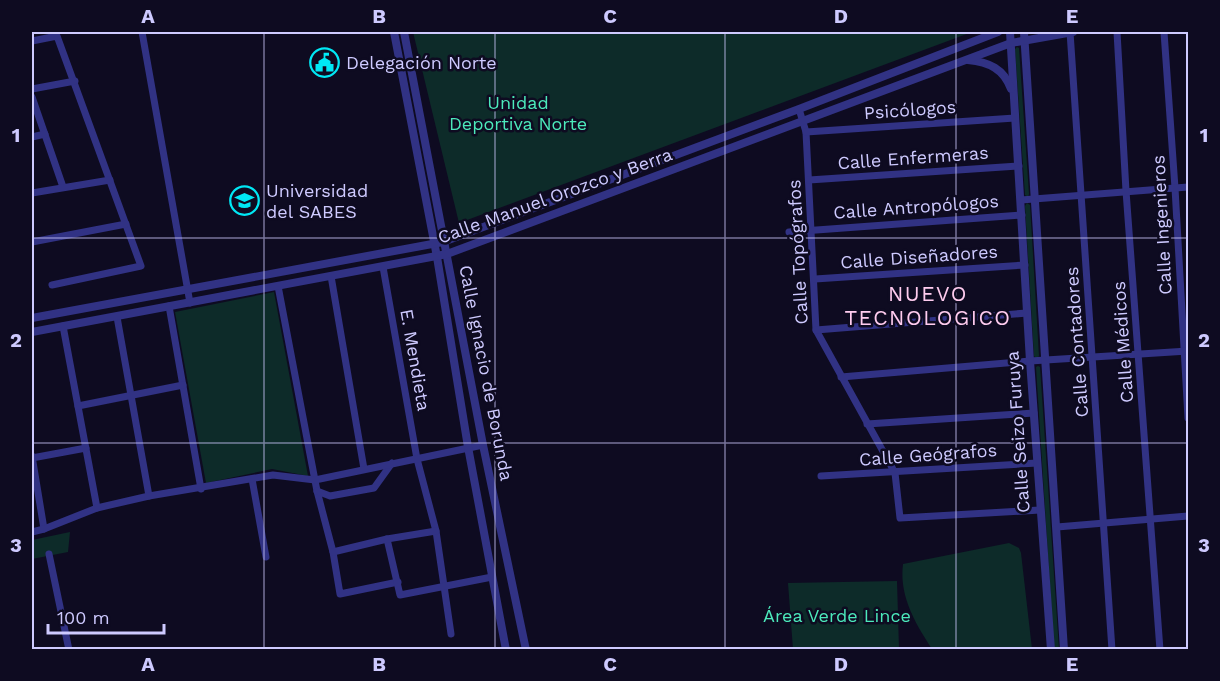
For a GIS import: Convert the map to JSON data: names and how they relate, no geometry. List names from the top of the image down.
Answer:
{
  "streets": {
    "street": [
      "Psicólogos",
      "Calle Enfermeras",
      "Calle Manuel Orozco y Berra",
      "Calle Antropólogos",
      "Calle Ingenieros",
      "Calle Topógrafos",
      "Calle Diseñadores",
      "Calle Contadores",
      "Calle Médicos",
      "E. Mendieta",
      "Calle Ignacio de Borunda",
      "Calle Seizo Furuya",
      "Calle Geógrafos"
    ]
  },
  "crossings": [
    ["Psicólogos", "Calle Topógrafos"],
    ["Psicólogos", "Calle Seizo Furuya"],
    ["Calle Enfermeras", "Calle Topógrafos"],
    ["Calle Enfermeras", "Calle Seizo Furuya"],
    ["Calle Manuel Orozco y Berra", "Calle Topógrafos"],
    ["Calle Manuel Orozco y Berra", "Calle Contadores"],
    ["Calle Manuel Orozco y Berra", "E. Mendieta"],
    ["Calle Manuel Orozco y Berra", "Calle Ignacio de Borunda"],
    ["Calle Manuel Orozco y Berra", "Calle Seizo Furuya"],
    ["Calle Antropólogos", "Calle Topógrafos"],
    ["Calle Antropólogos", "Calle Seizo Furuya"],
    ["Calle Topógrafos", "Calle Diseñadores"],
    ["Calle Topógrafos", "Calle Seizo Furuya"],
    ["Calle Topógrafos", "Calle Geógrafos"],
    ["Calle Diseñadores", "Calle Seizo Furuya"],
    ["Calle Seizo Furuya", "Calle Geógrafos"]
  ],
  "districts": ["NUEVO TECNOLOGICO"],
  "parks": ["Unidad Deportiva Norte", "Área Verde Lince"],
  "places": {
    "public building": ["Delegación Norte"],
    "school or university": ["Universidad del SABES"]
  },
  "scale_bar": "100 m",
  "grid": {
    "columns": [
      "A",
      "B",
      "C",
      "D",
      "E"
    ],
    "rows": ["1", "2", "3"]
  }
}
